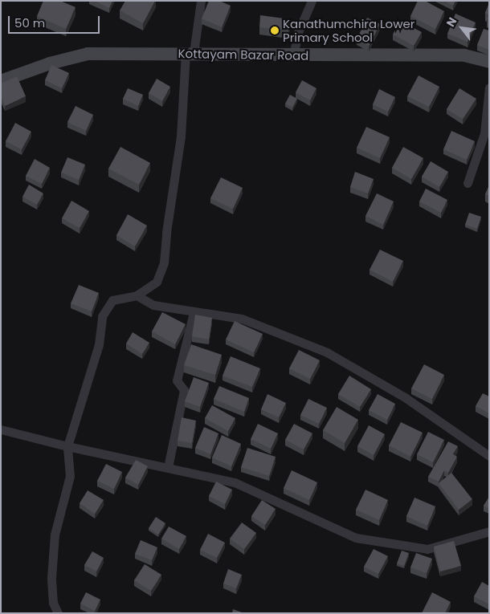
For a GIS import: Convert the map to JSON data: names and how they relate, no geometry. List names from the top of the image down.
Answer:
{
  "streets": {
    "main road": ["Kottayam Bazar Road"]
  },
  "places": ["Kanathumchira Lower Primary School"],
  "scale_bar": "50 m",
  "north": "top left"
}
